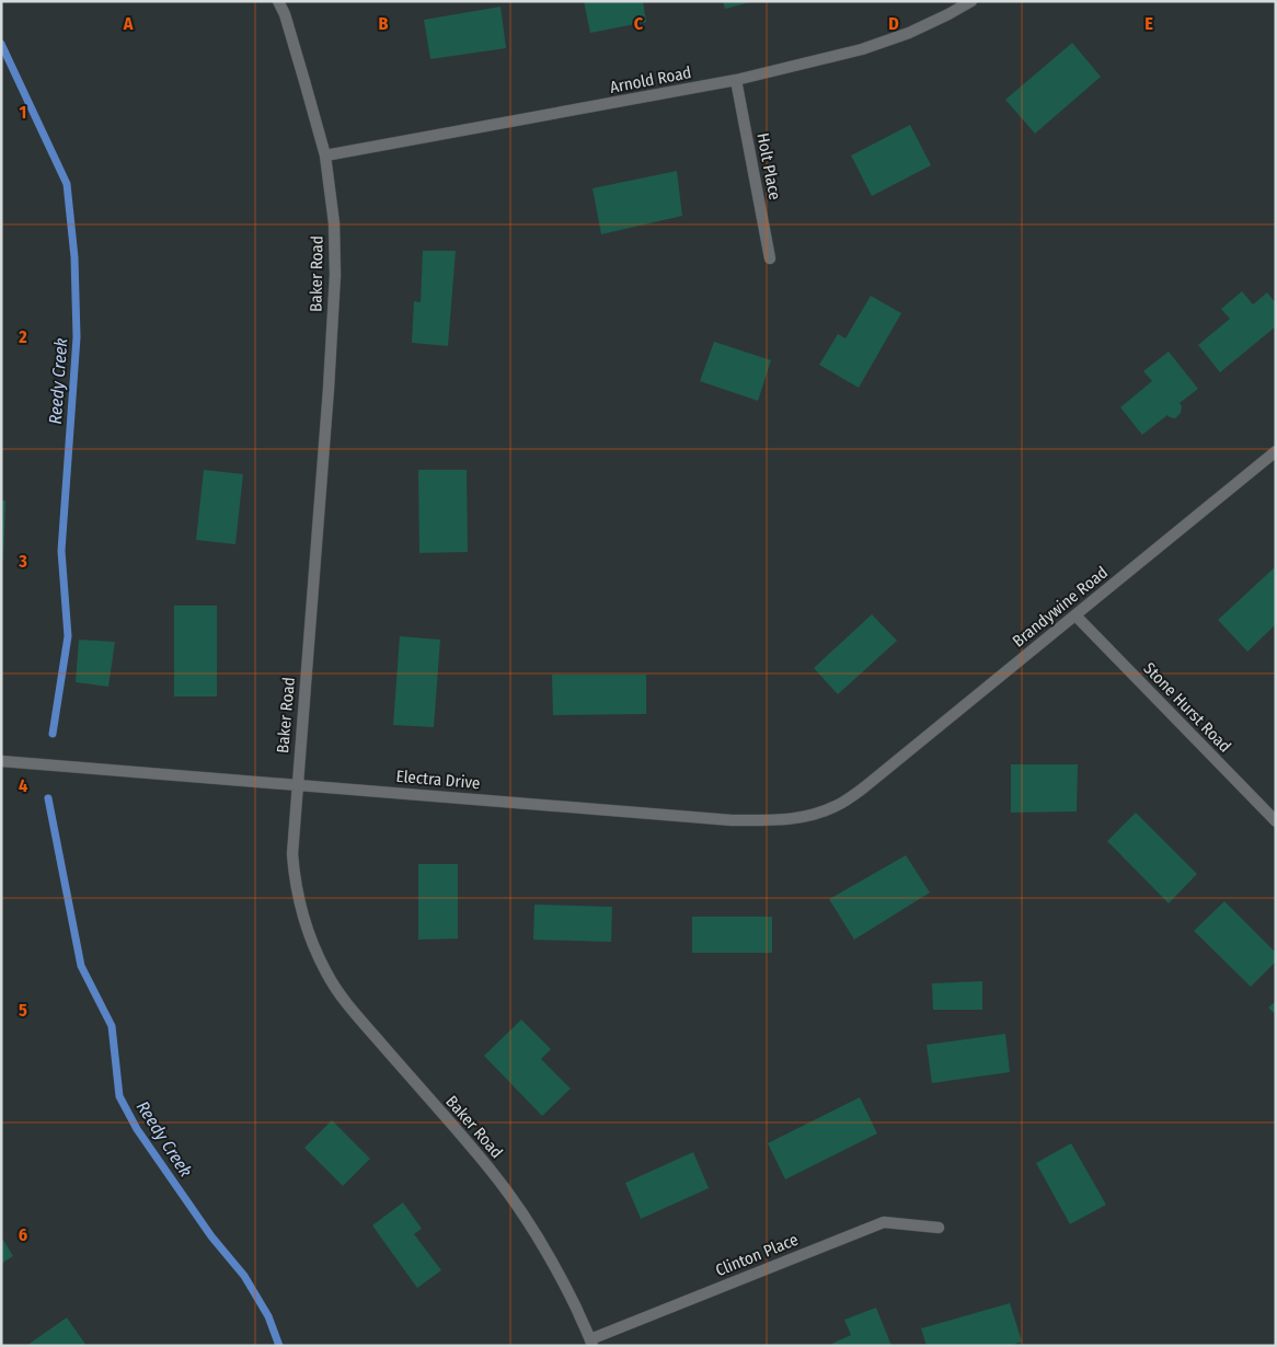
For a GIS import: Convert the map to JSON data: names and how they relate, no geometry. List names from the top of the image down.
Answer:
{
  "streets": {
    "street": [
      "Arnold Road",
      "Holt Place",
      "Baker Road",
      "Brandywine Road",
      "Stone Hurst Road",
      "Electra Drive",
      "Clinton Place"
    ]
  },
  "crossings": [
    ["Arnold Road", "Holt Place"],
    ["Arnold Road", "Baker Road"],
    ["Baker Road", "Electra Drive"],
    ["Baker Road", "Clinton Place"],
    ["Brandywine Road", "Stone Hurst Road"],
    ["Brandywine Road", "Electra Drive"]
  ],
  "water": ["Reedy Creek"],
  "grid": {
    "columns": [
      "A",
      "B",
      "C",
      "D",
      "E"
    ],
    "rows": [
      "1",
      "2",
      "3",
      "4",
      "5",
      "6"
    ]
  }
}
